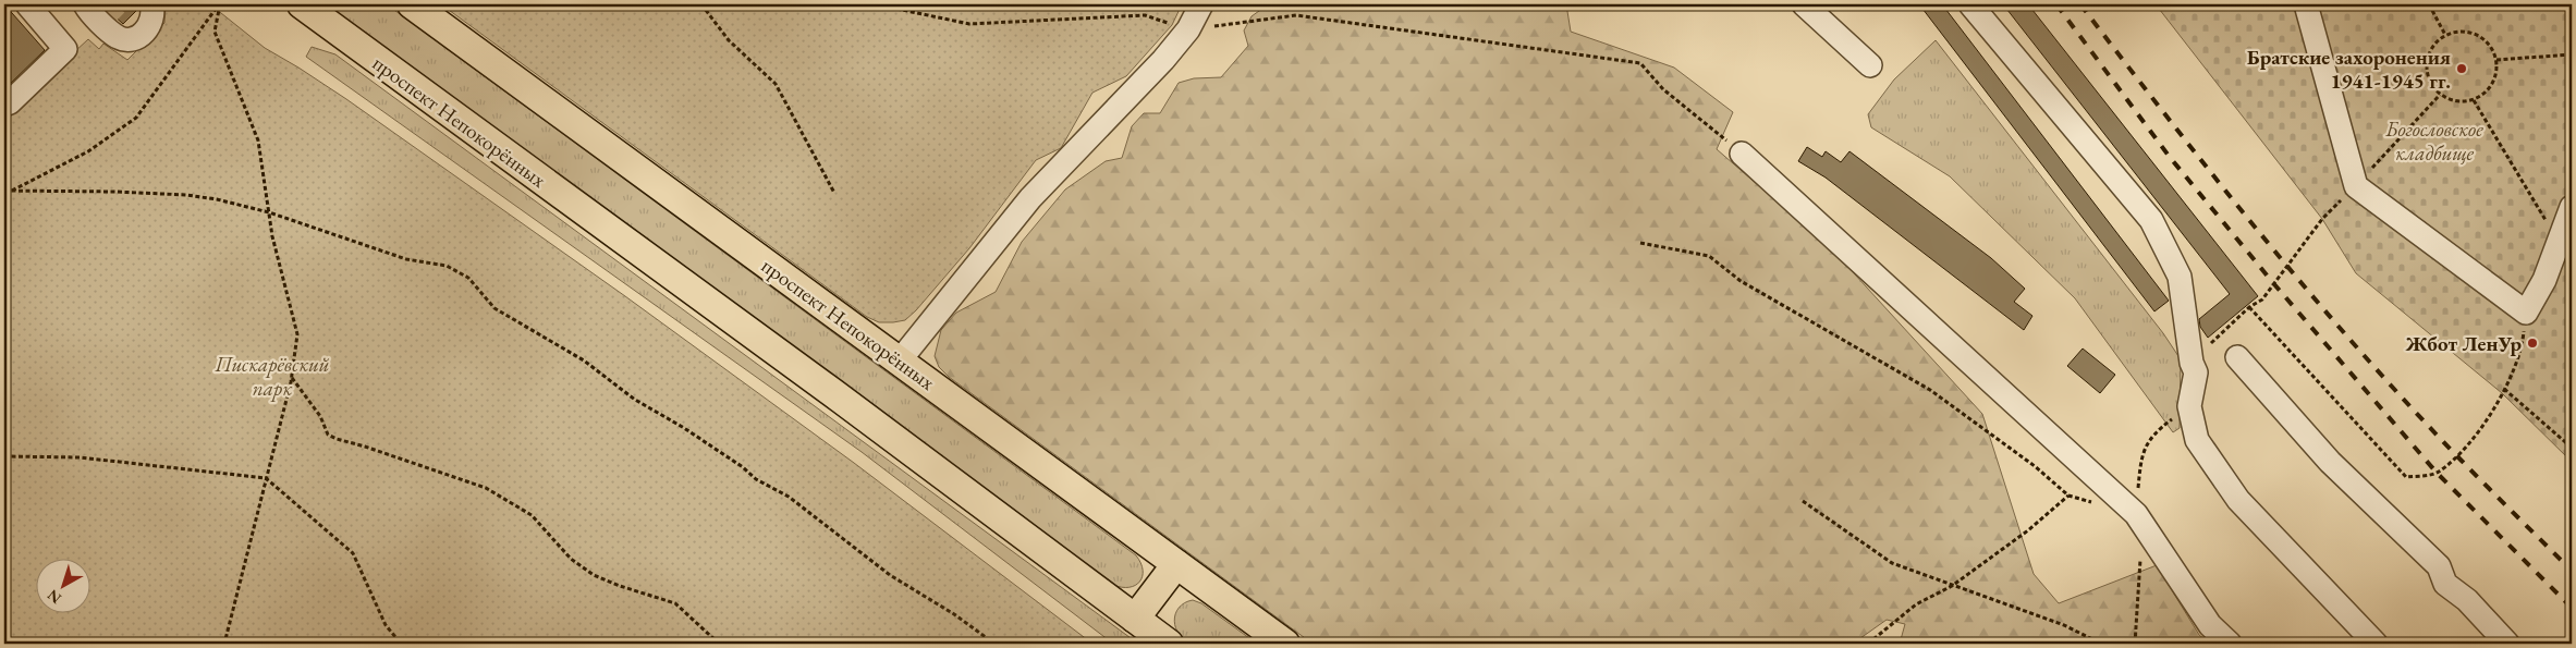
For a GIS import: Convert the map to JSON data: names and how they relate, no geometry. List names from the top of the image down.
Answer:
{
  "streets": {
    "main road": ["проспект Непокорённых"]
  },
  "parks": ["Богословское кладбище", "Пискарёвский парк"],
  "places": ["Братские захоронения 1941-1945 гг.", "Жбот ЛенУр"],
  "north": "bottom left"
}
